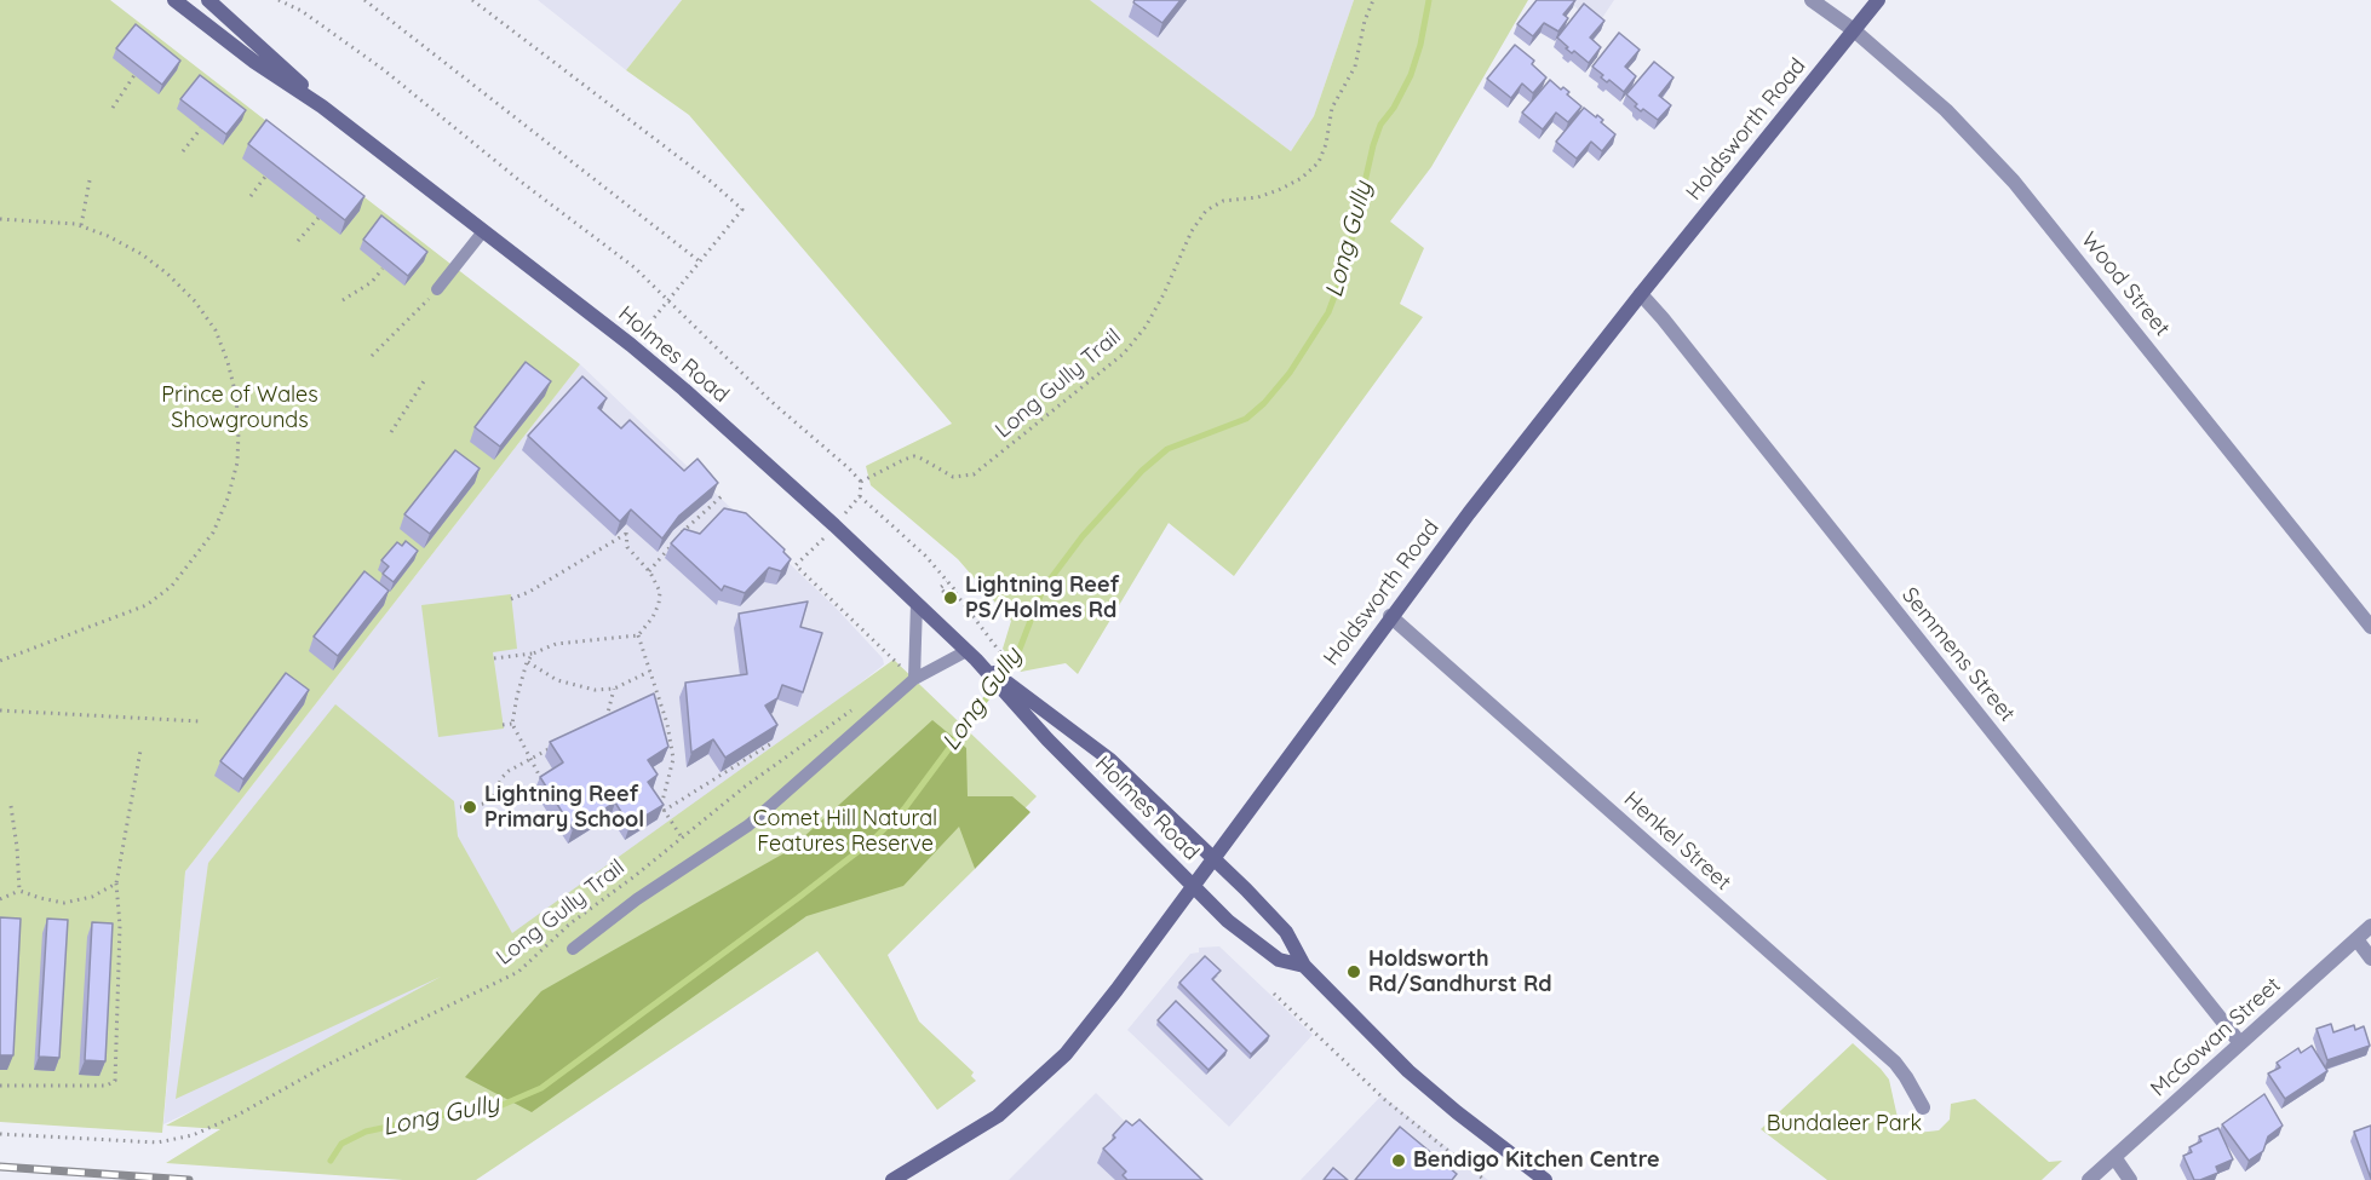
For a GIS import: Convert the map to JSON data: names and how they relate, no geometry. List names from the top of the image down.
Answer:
{
  "streets": {
    "main road": ["Holdsworth Road", "Holmes Road"],
    "street": [
      "Wood Street",
      "Semmens Street",
      "Henkel Street",
      "McGowan Street"
    ],
    "path": ["Long Gully Trail"]
  },
  "crossings": [
    ["Holdsworth Road", "Wood Street"],
    ["Holdsworth Road", "Holmes Road"],
    ["Holdsworth Road", "Semmens Street"],
    ["Holdsworth Road", "Henkel Street"],
    ["Semmens Street", "McGowan Street"]
  ],
  "water": ["Long Gully"],
  "parks": ["Prince of Wales Showgrounds", "Comet Hill Natural Features Reserve", "Bundaleer Park"],
  "places": [
    "Lightning Reef PS/Holmes Rd",
    "Lightning Reef Primary School",
    "Holdsworth Rd/Sandhurst Rd",
    "Bendigo Kitchen Centre"
  ]
}
